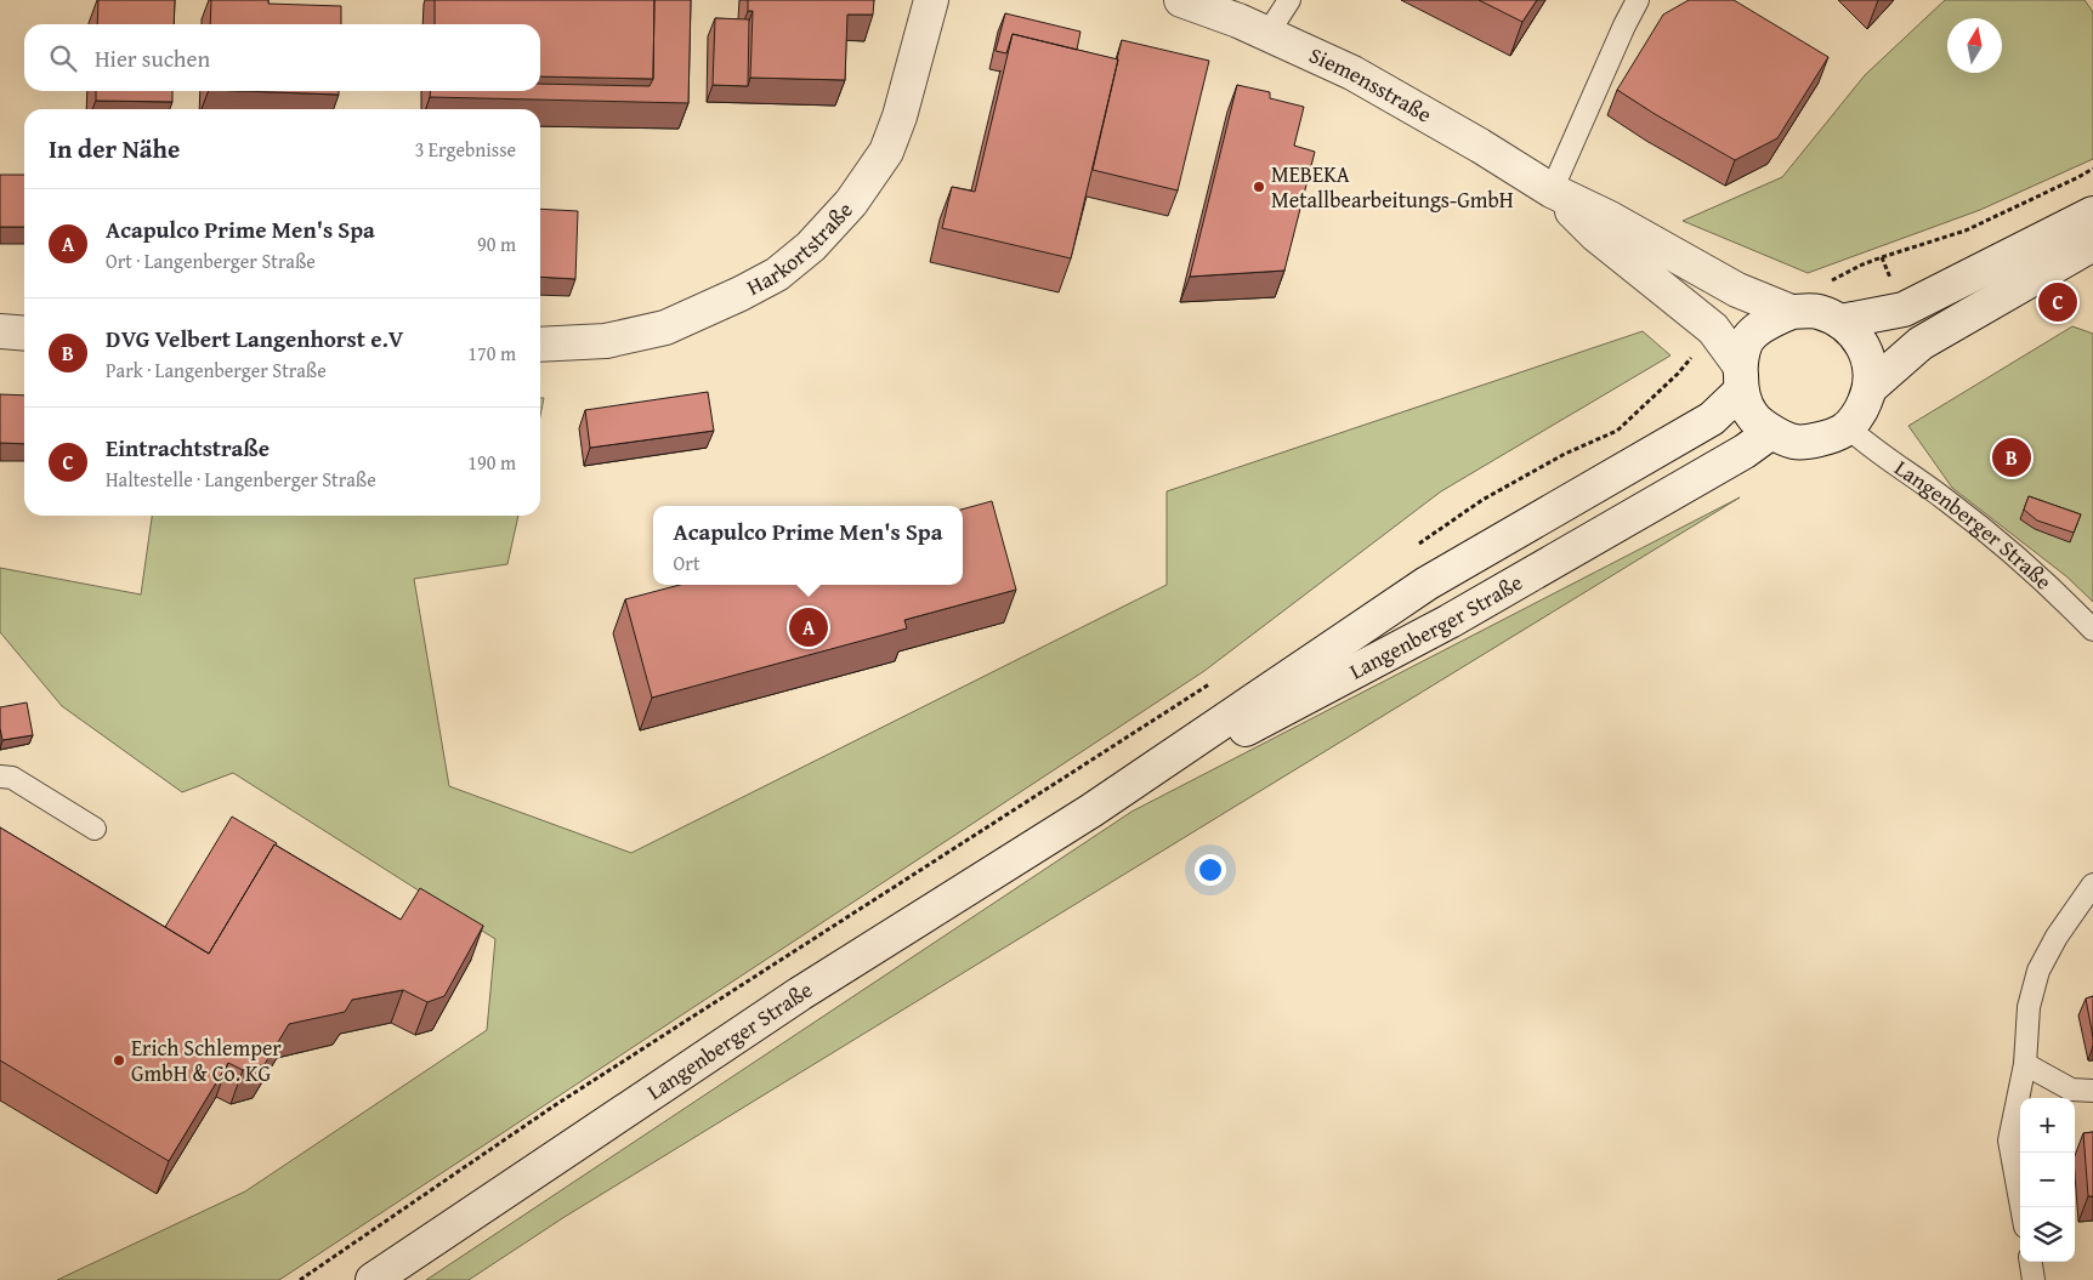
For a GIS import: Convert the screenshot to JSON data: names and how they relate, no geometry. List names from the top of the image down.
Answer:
{
  "streets": {
    "main road": ["Siemensstraße", "Harkortstraße", "Langenberger Straße"]
  },
  "crossings": [
    ["Siemensstraße", "Langenberger Straße"]
  ],
  "places": ["MEBEKA Metallbearbeitungs-GmbH", "Erich Schlemper GmbH & Co. KG"],
  "north": "top",
  "page": {
    "search": "Hier suchen",
    "heading": ["In der Nähe", "3 Ergebnisse"],
    "list": [
      {
        "mark": "A",
        "name": "Acapulco Prime Men's Spa",
        "note": "Ort · Langenberger Straße",
        "value": "90 m"
      },
      {
        "mark": "B",
        "name": "DVG Velbert Langenhorst e.V",
        "note": "Park · Langenberger Straße",
        "value": "170 m"
      },
      {
        "mark": "C",
        "name": "Eintrachtstraße",
        "note": "Haltestelle · Langenberger Straße",
        "value": "190 m"
      }
    ],
    "pins": ["C", "B", "A"],
    "popup": ["Acapulco Prime Men's Spa", "Ort"],
    "map_buttons": ["+", "−"]
  }
}
